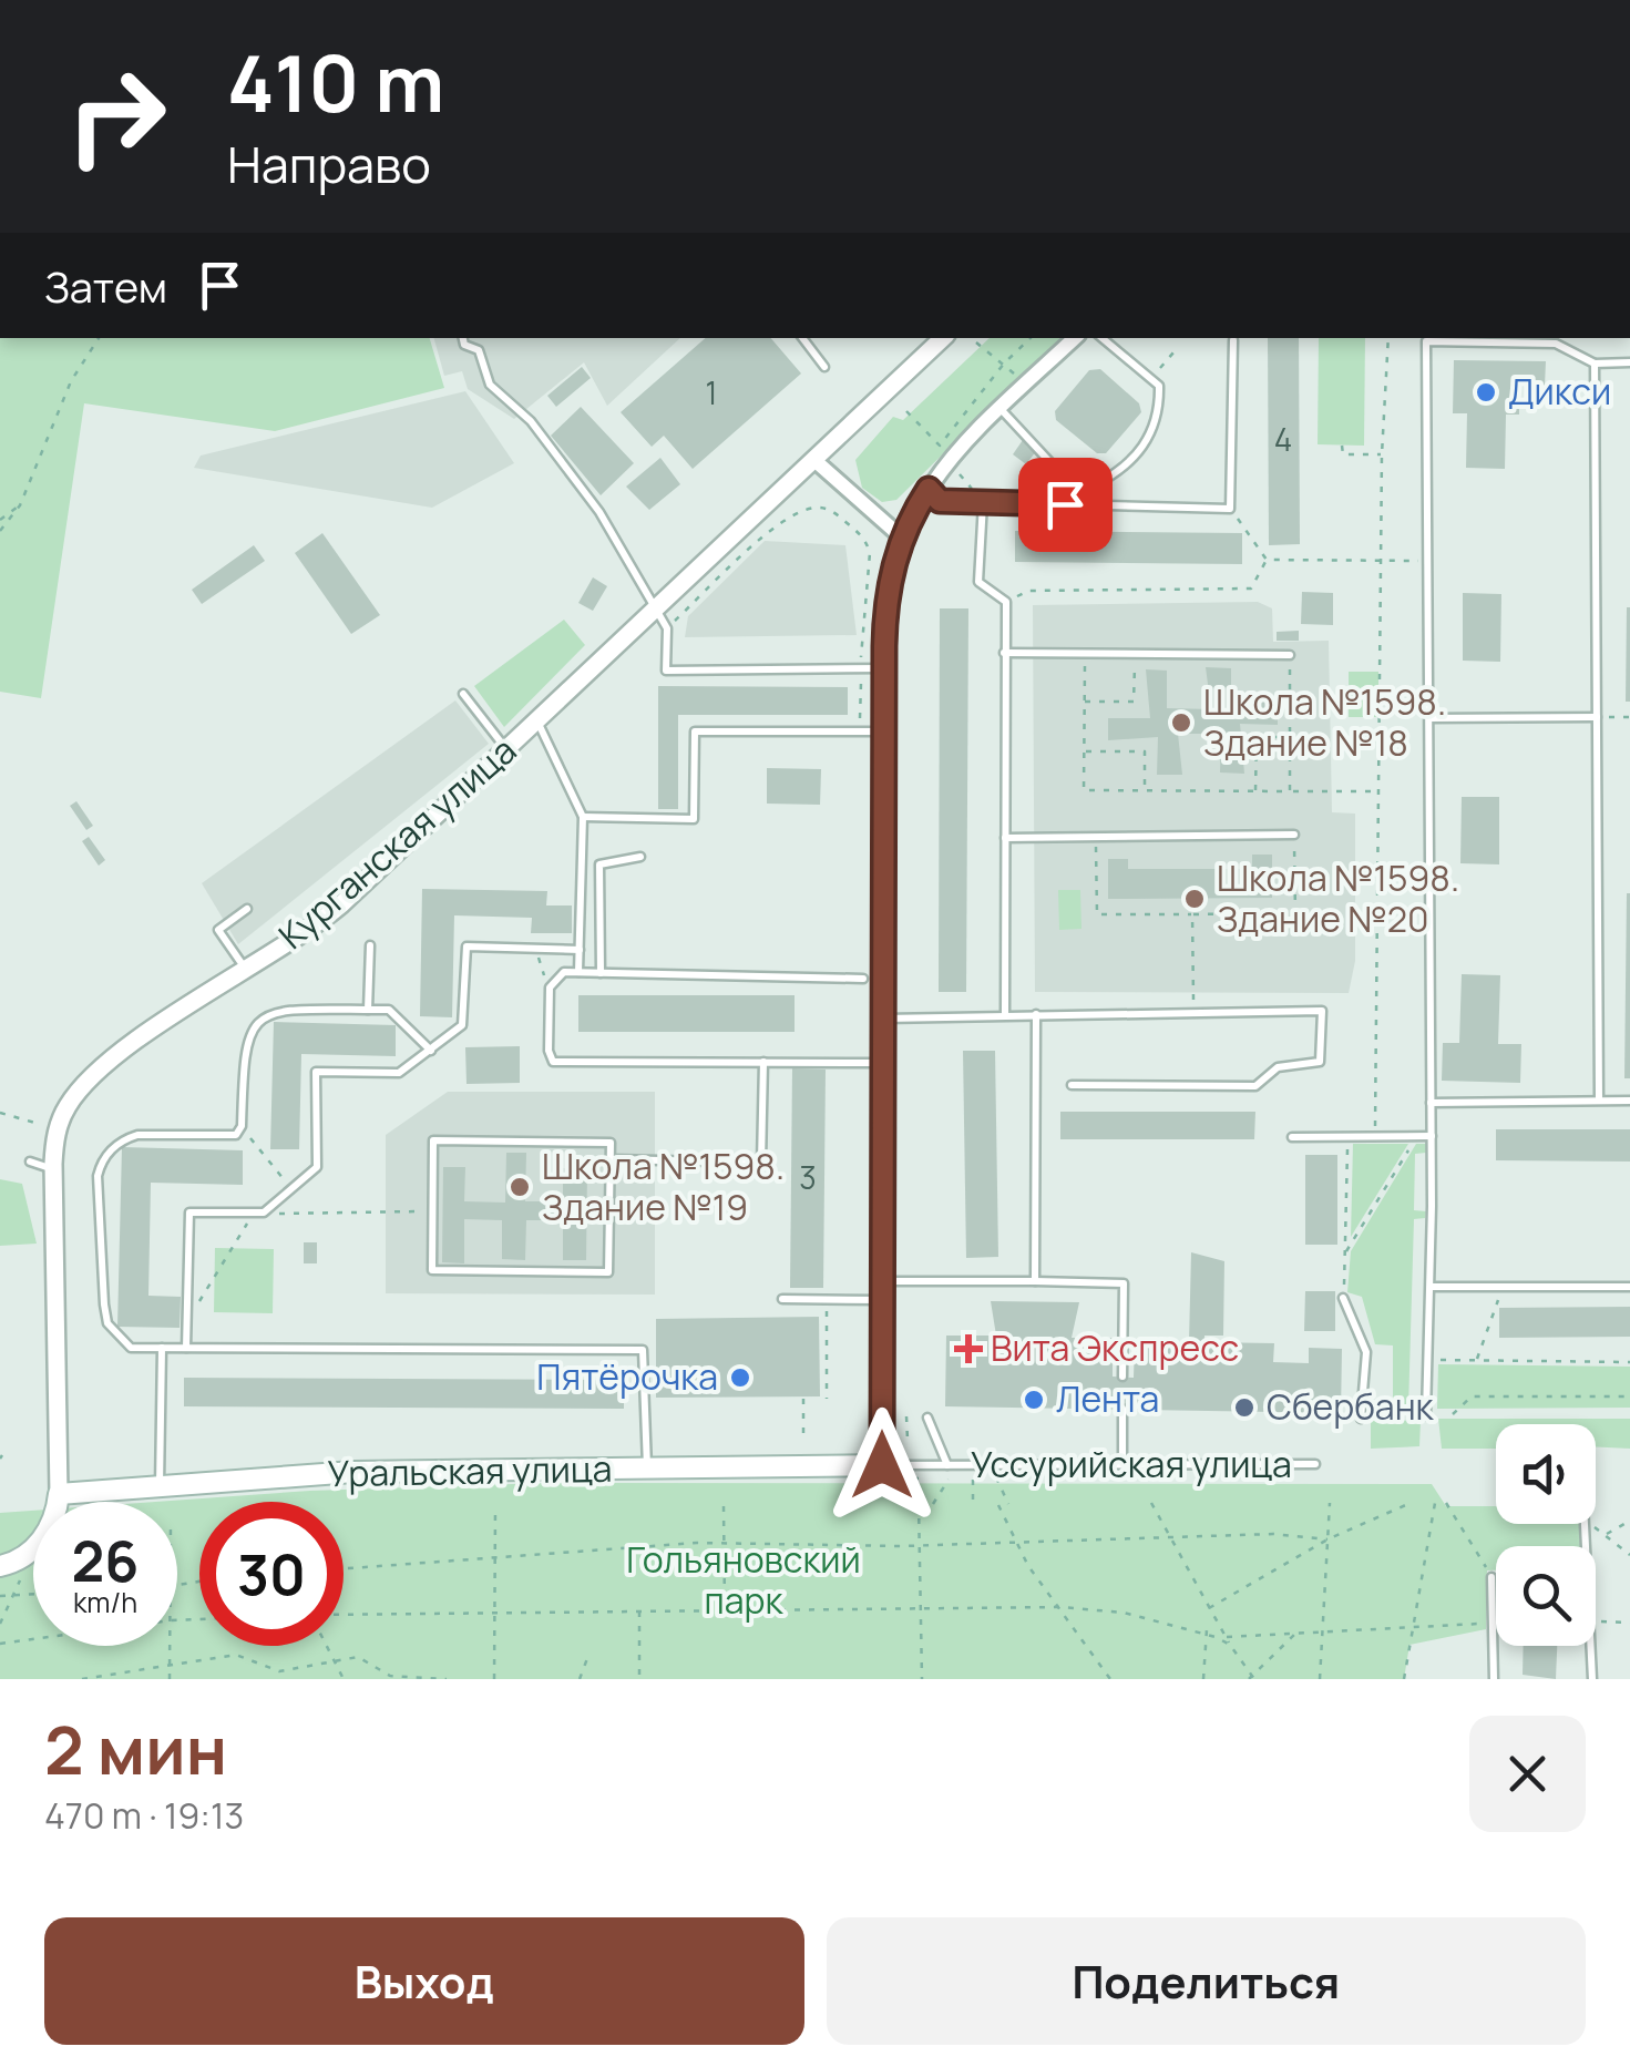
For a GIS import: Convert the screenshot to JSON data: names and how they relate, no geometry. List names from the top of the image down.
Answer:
{
  "streets": {
    "main road": ["Уральская улица"],
    "street": ["Курганская улица"],
    "lane": ["Уссурийская улица"]
  },
  "crossings": [
    ["Курганская улица", "Уральская улица"],
    ["Уссурийская улица", "Уральская улица"]
  ],
  "parks": ["Гольяновcкий парк"],
  "places": {
    "other": [
      "Дикси",
      "Школа №1598. Здание №18",
      "Школа №1598. Здание №20",
      "Школа №1598. Здание №19",
      "Пятёрочка",
      "Лента",
      "Сбербанк"
    ],
    "health": ["Вита Экспресс"]
  },
  "house_numbers": ["1", "4", "3"],
  "page": {
    "turn": ["410 m", "Направо"],
    "then": "Затем",
    "speed": "26 km/h",
    "limit": "30",
    "heading": ["2 мин", "470 m · 19:13"],
    "buttons": ["Выход", "Поделиться"]
  }
}
